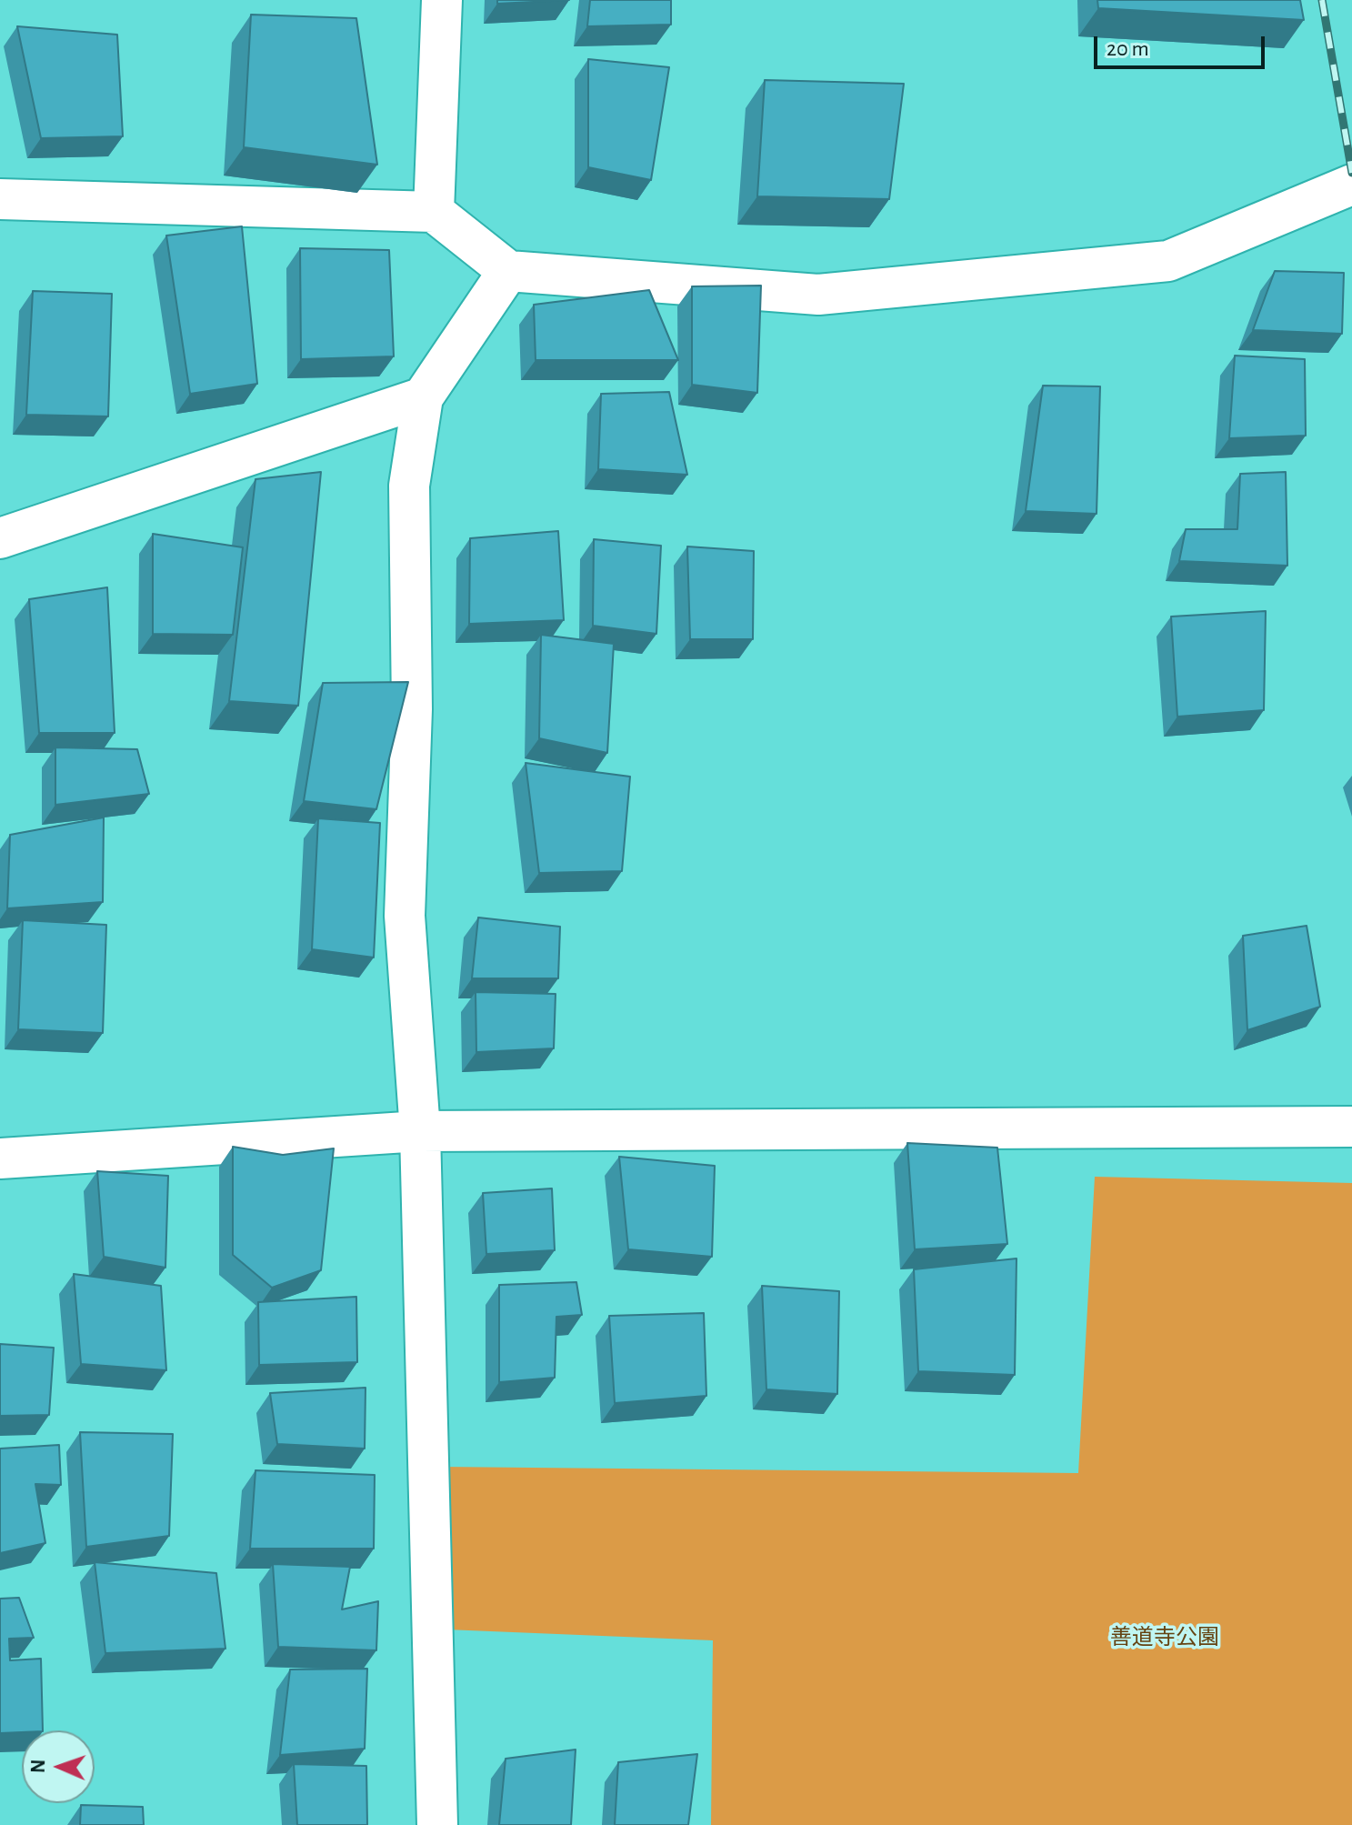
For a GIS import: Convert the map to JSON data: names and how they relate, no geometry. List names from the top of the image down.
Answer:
{
  "parks": ["善道寺公園"],
  "scale_bar": "20 m",
  "north": "left"
}
